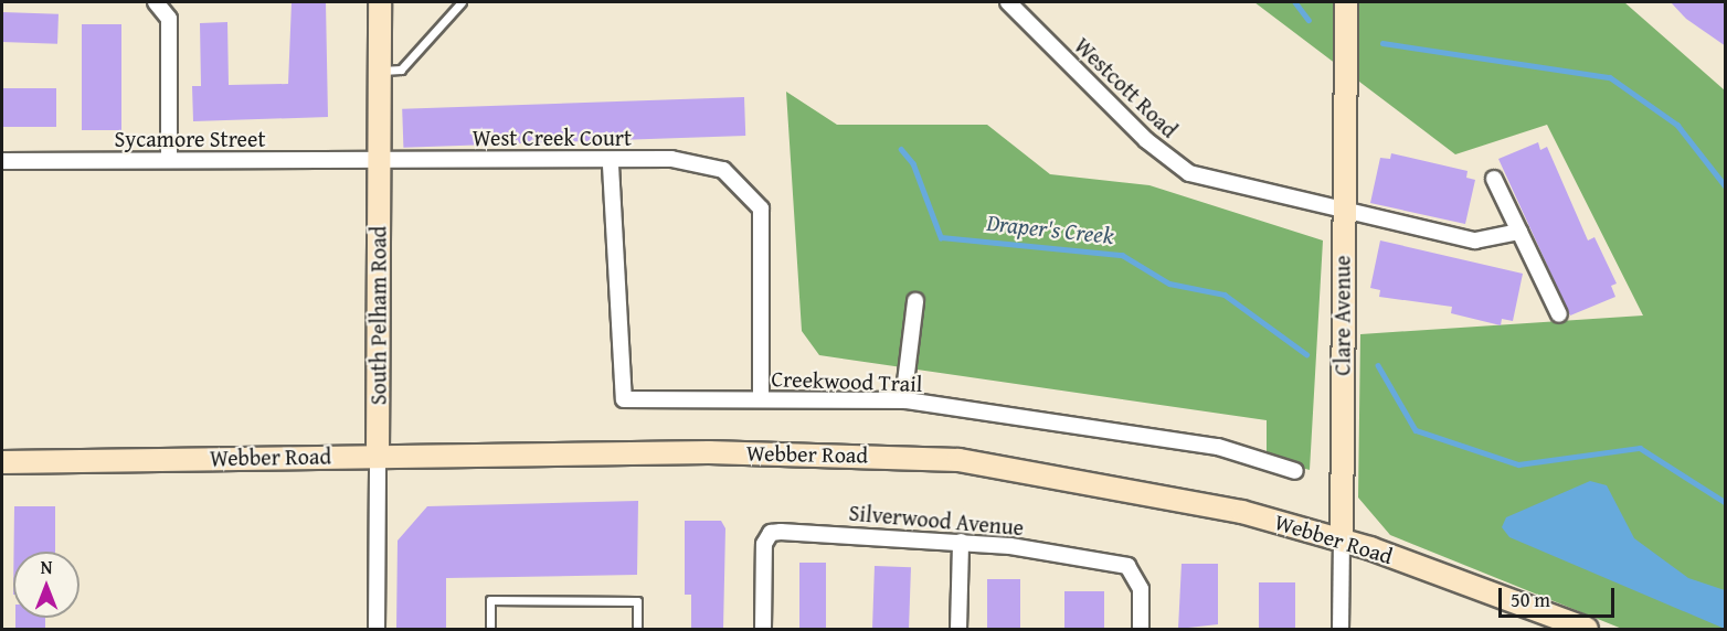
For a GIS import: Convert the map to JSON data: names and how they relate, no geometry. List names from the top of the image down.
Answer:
{
  "streets": {
    "main road": ["South Pelham Road", "Clare Avenue", "Webber Road"],
    "street": [
      "Westcott Road",
      "West Creek Court",
      "Sycamore Street",
      "Creekwood Trail",
      "Silverwood Avenue"
    ]
  },
  "crossings": [
    ["Westcott Road", "Clare Avenue"],
    ["West Creek Court", "Sycamore Street"],
    ["West Creek Court", "South Pelham Road"],
    ["West Creek Court", "Creekwood Trail"],
    ["Sycamore Street", "South Pelham Road"],
    ["South Pelham Road", "Webber Road"],
    ["Clare Avenue", "Webber Road"]
  ],
  "water": ["Draper's Creek"],
  "scale_bar": "50 m",
  "north": "top"
}
